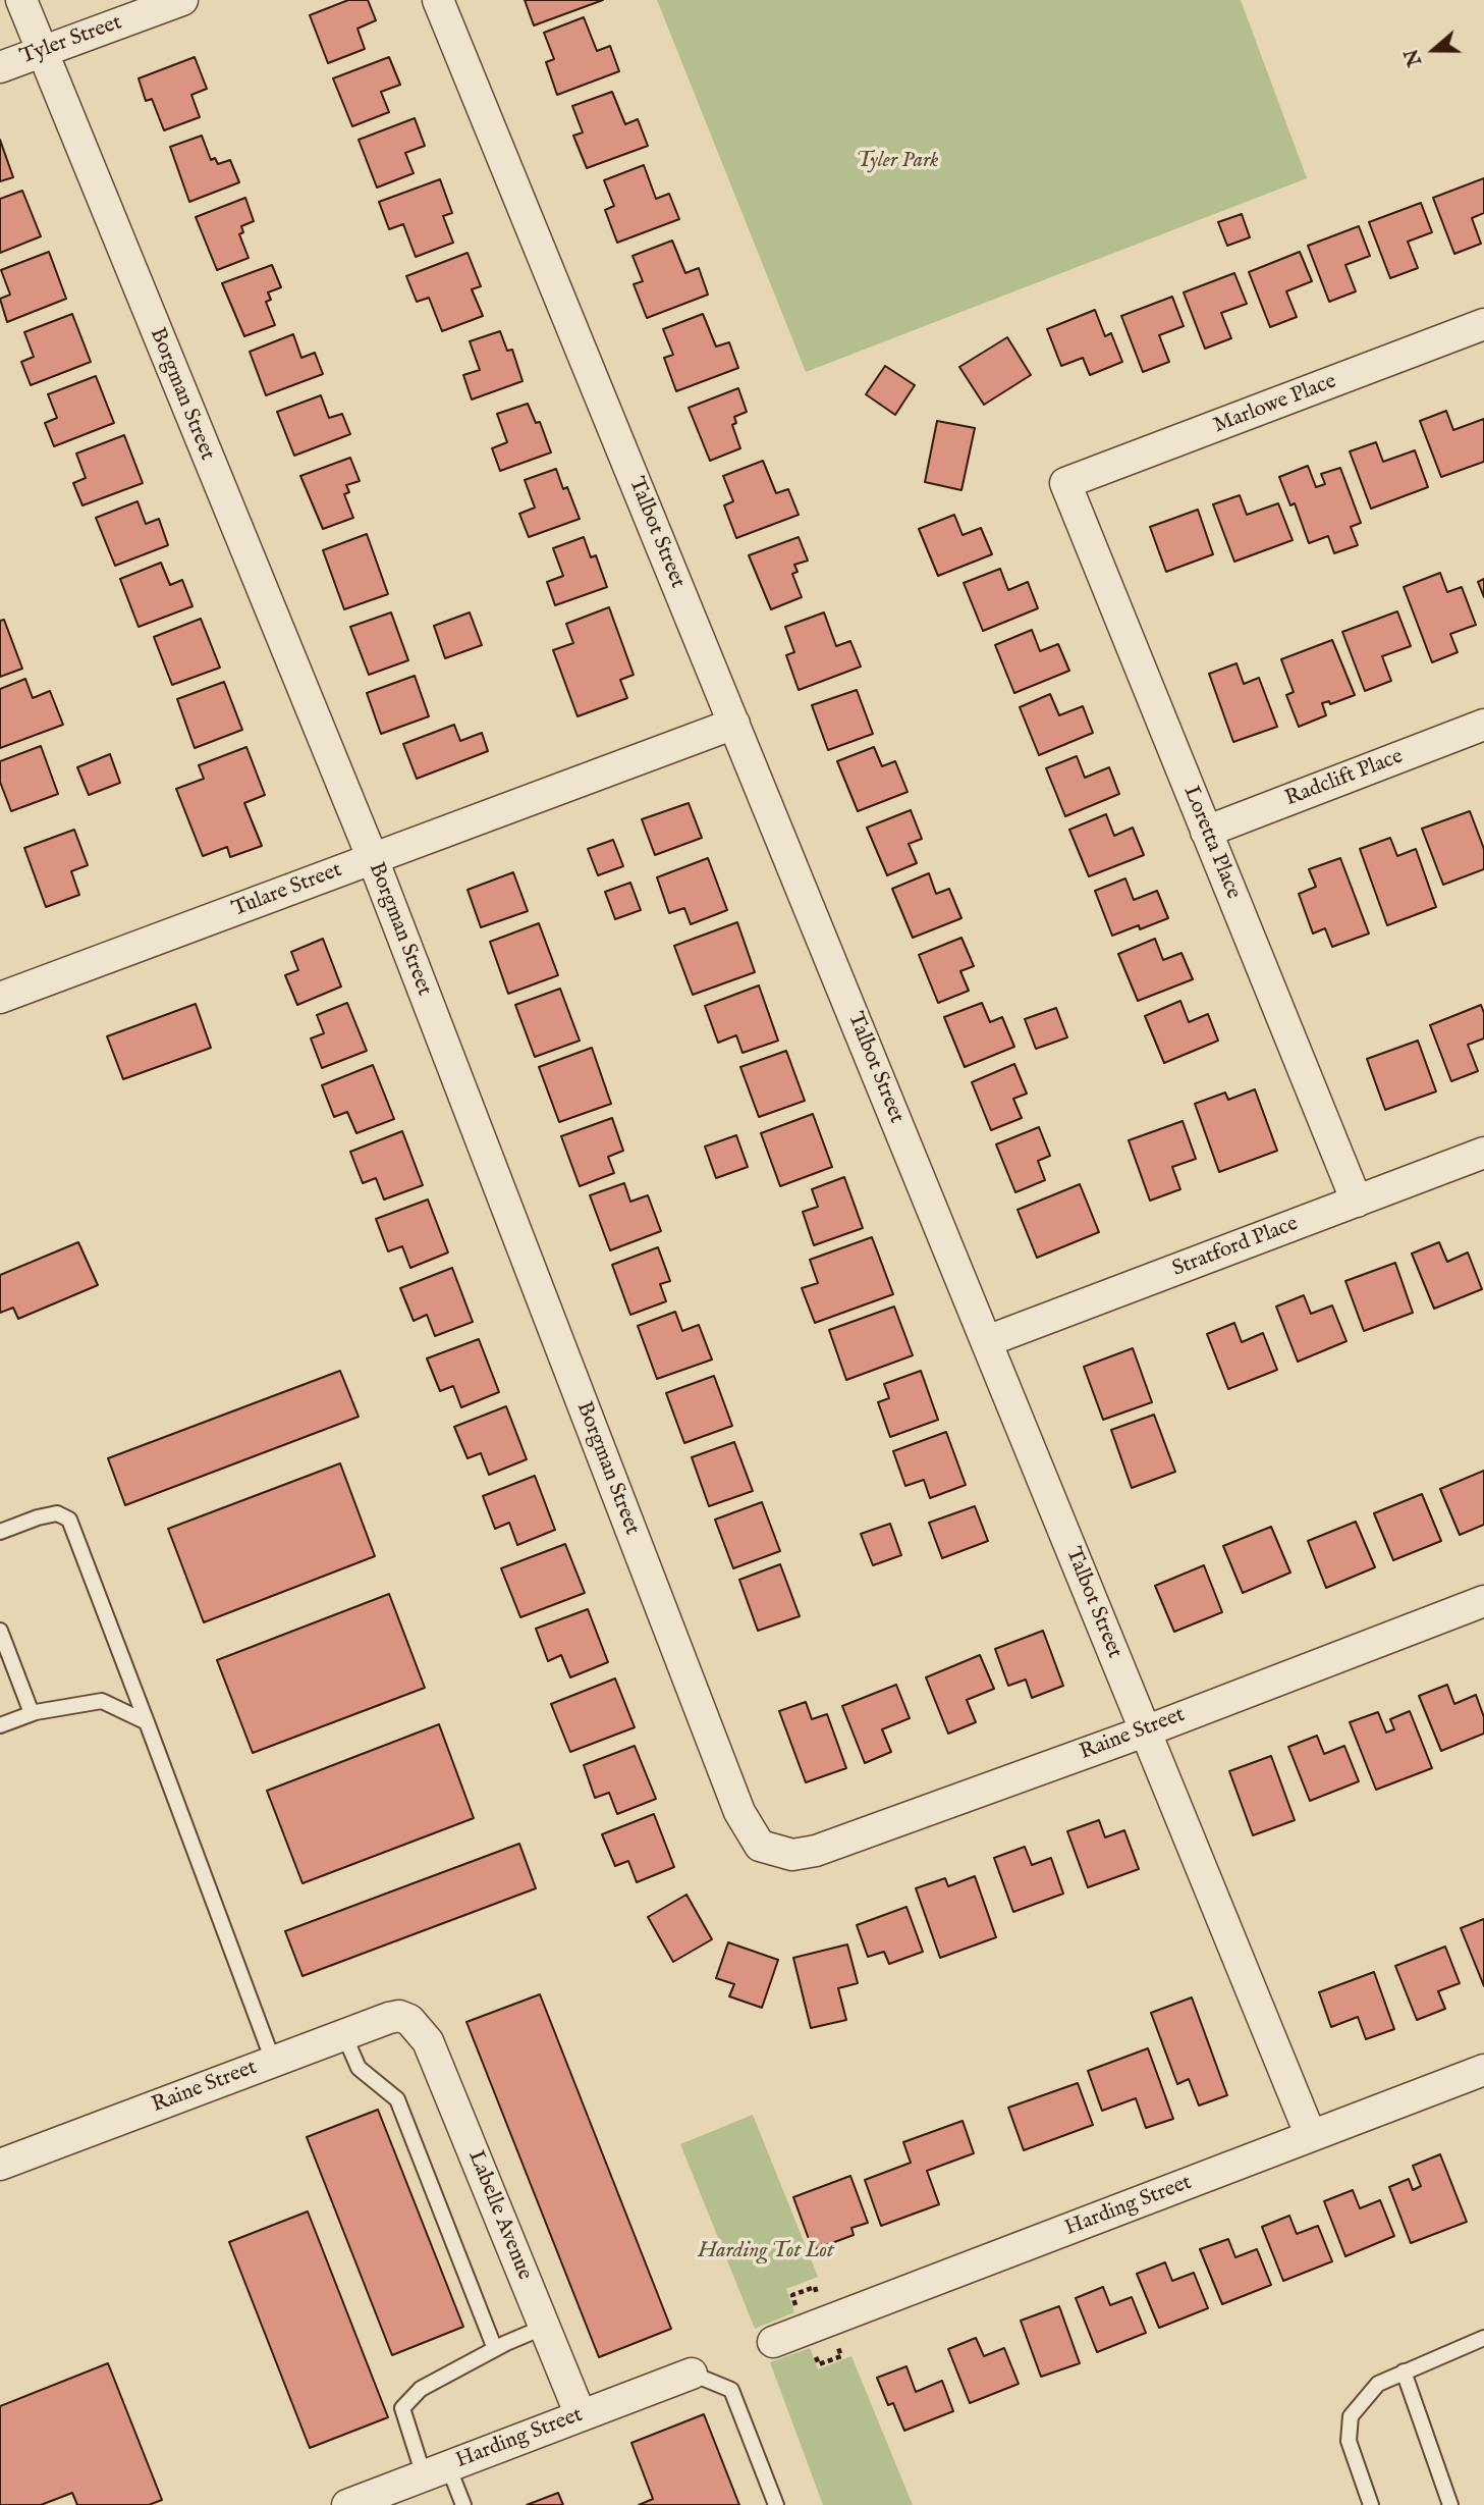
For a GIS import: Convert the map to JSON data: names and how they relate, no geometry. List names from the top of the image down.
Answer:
{
  "streets": {
    "street": [
      "Tyler Street",
      "Borgman Street",
      "Marlowe Place",
      "Talbot Street",
      "Radclift Place",
      "Loretta Place",
      "Tulare Street",
      "Stratford Place",
      "Raine Street",
      "Harding Street",
      "Labelle Avenue"
    ]
  },
  "crossings": [
    ["Tyler Street", "Borgman Street"],
    ["Borgman Street", "Tulare Street"],
    ["Borgman Street", "Raine Street"],
    ["Marlowe Place", "Loretta Place"],
    ["Talbot Street", "Tulare Street"],
    ["Talbot Street", "Stratford Place"],
    ["Talbot Street", "Raine Street"],
    ["Talbot Street", "Harding Street"],
    ["Radclift Place", "Loretta Place"],
    ["Loretta Place", "Stratford Place"],
    ["Raine Street", "Labelle Avenue"],
    ["Harding Street", "Labelle Avenue"]
  ],
  "parks": ["Tyler Park", "Harding Tot Lot"],
  "north": "left"
}
